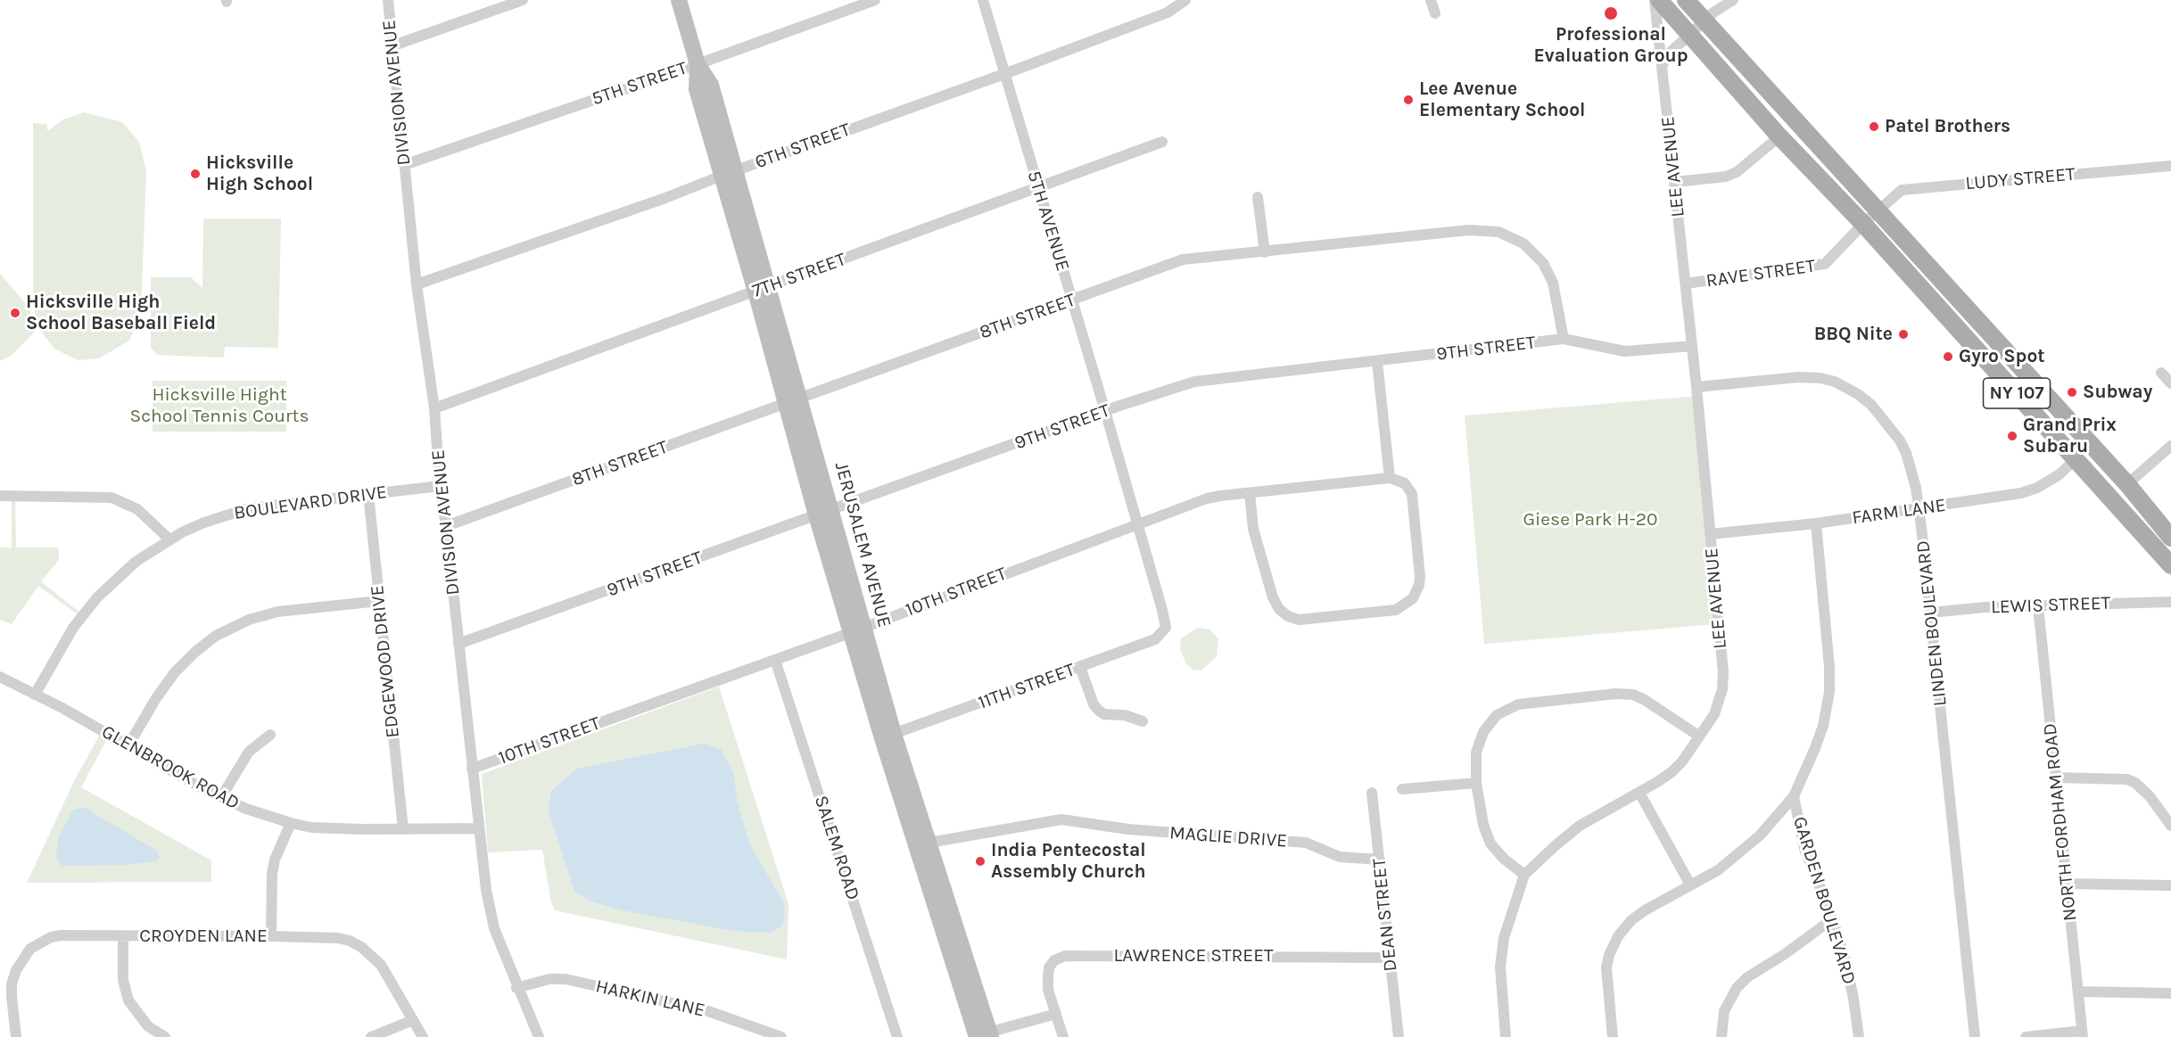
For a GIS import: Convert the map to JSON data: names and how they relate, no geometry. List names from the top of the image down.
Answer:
{
  "streets": {
    "main road": ["NY 107", "JERUSALEM AVENUE"],
    "street": [
      "5TH STREET",
      "DIVISION AVENUE",
      "6TH STREET",
      "LEE AVENUE",
      "LUDY STREET",
      "5TH AVENUE",
      "RAVE STREET",
      "7TH STREET",
      "8TH STREET",
      "9TH STREET",
      "BOULEVARD DRIVE",
      "FARM LANE",
      "10TH STREET",
      "LEWIS STREET",
      "LINDEN BOULEVARD",
      "EDGEWOOD DRIVE",
      "11TH STREET",
      "GLENBROOK ROAD",
      "NORTH FORDHAM ROAD",
      "MAGLIE DRIVE",
      "SALEM ROAD",
      "GARDEN BOULEVARD",
      "DEAN STREET",
      "CROYDEN LANE",
      "LAWRENCE STREET",
      "HARKIN LANE"
    ]
  },
  "crossings": [
    ["5TH STREET", "DIVISION AVENUE"],
    ["5TH STREET", "JERUSALEM AVENUE"],
    ["DIVISION AVENUE", "6TH STREET"],
    ["DIVISION AVENUE", "7TH STREET"],
    ["DIVISION AVENUE", "8TH STREET"],
    ["DIVISION AVENUE", "9TH STREET"],
    ["DIVISION AVENUE", "BOULEVARD DRIVE"],
    ["DIVISION AVENUE", "10TH STREET"],
    ["DIVISION AVENUE", "GLENBROOK ROAD"],
    ["DIVISION AVENUE", "HARKIN LANE"],
    ["6TH STREET", "5TH AVENUE"],
    ["6TH STREET", "JERUSALEM AVENUE"],
    ["LEE AVENUE", "RAVE STREET"],
    ["LEE AVENUE", "9TH STREET"],
    ["LEE AVENUE", "FARM LANE"],
    ["LEE AVENUE", "LINDEN BOULEVARD"],
    ["LUDY STREET", "RAVE STREET"],
    ["LUDY STREET", "NY 107"],
    ["5TH AVENUE", "7TH STREET"],
    ["5TH AVENUE", "8TH STREET"],
    ["5TH AVENUE", "9TH STREET"],
    ["5TH AVENUE", "10TH STREET"],
    ["5TH AVENUE", "11TH STREET"],
    ["RAVE STREET", "NY 107"],
    ["7TH STREET", "JERUSALEM AVENUE"],
    ["8TH STREET", "9TH STREET"],
    ["8TH STREET", "JERUSALEM AVENUE"],
    ["9TH STREET", "JERUSALEM AVENUE"],
    ["NY 107", "FARM LANE"],
    ["BOULEVARD DRIVE", "EDGEWOOD DRIVE"],
    ["BOULEVARD DRIVE", "GLENBROOK ROAD"],
    ["FARM LANE", "LINDEN BOULEVARD"],
    ["JERUSALEM AVENUE", "10TH STREET"],
    ["JERUSALEM AVENUE", "11TH STREET"],
    ["JERUSALEM AVENUE", "MAGLIE DRIVE"],
    ["10TH STREET", "SALEM ROAD"],
    ["LEWIS STREET", "LINDEN BOULEVARD"],
    ["LEWIS STREET", "NORTH FORDHAM ROAD"],
    ["EDGEWOOD DRIVE", "GLENBROOK ROAD"],
    ["MAGLIE DRIVE", "DEAN STREET"],
    ["DEAN STREET", "LAWRENCE STREET"]
  ],
  "parks": ["Hicksville Hight School Tennis Courts", "Giese Park H-20"],
  "places": [
    "Professional Evaluation Group",
    "Lee Avenue Elementary School",
    "Patel Brothers",
    "Hicksville High School",
    "Hicksville High School Baseball Field",
    "BBQ Nite",
    "Gyro Spot",
    "Subway",
    "Grand Prix Subaru",
    "India Pentecostal Assembly Church"
  ]
}
